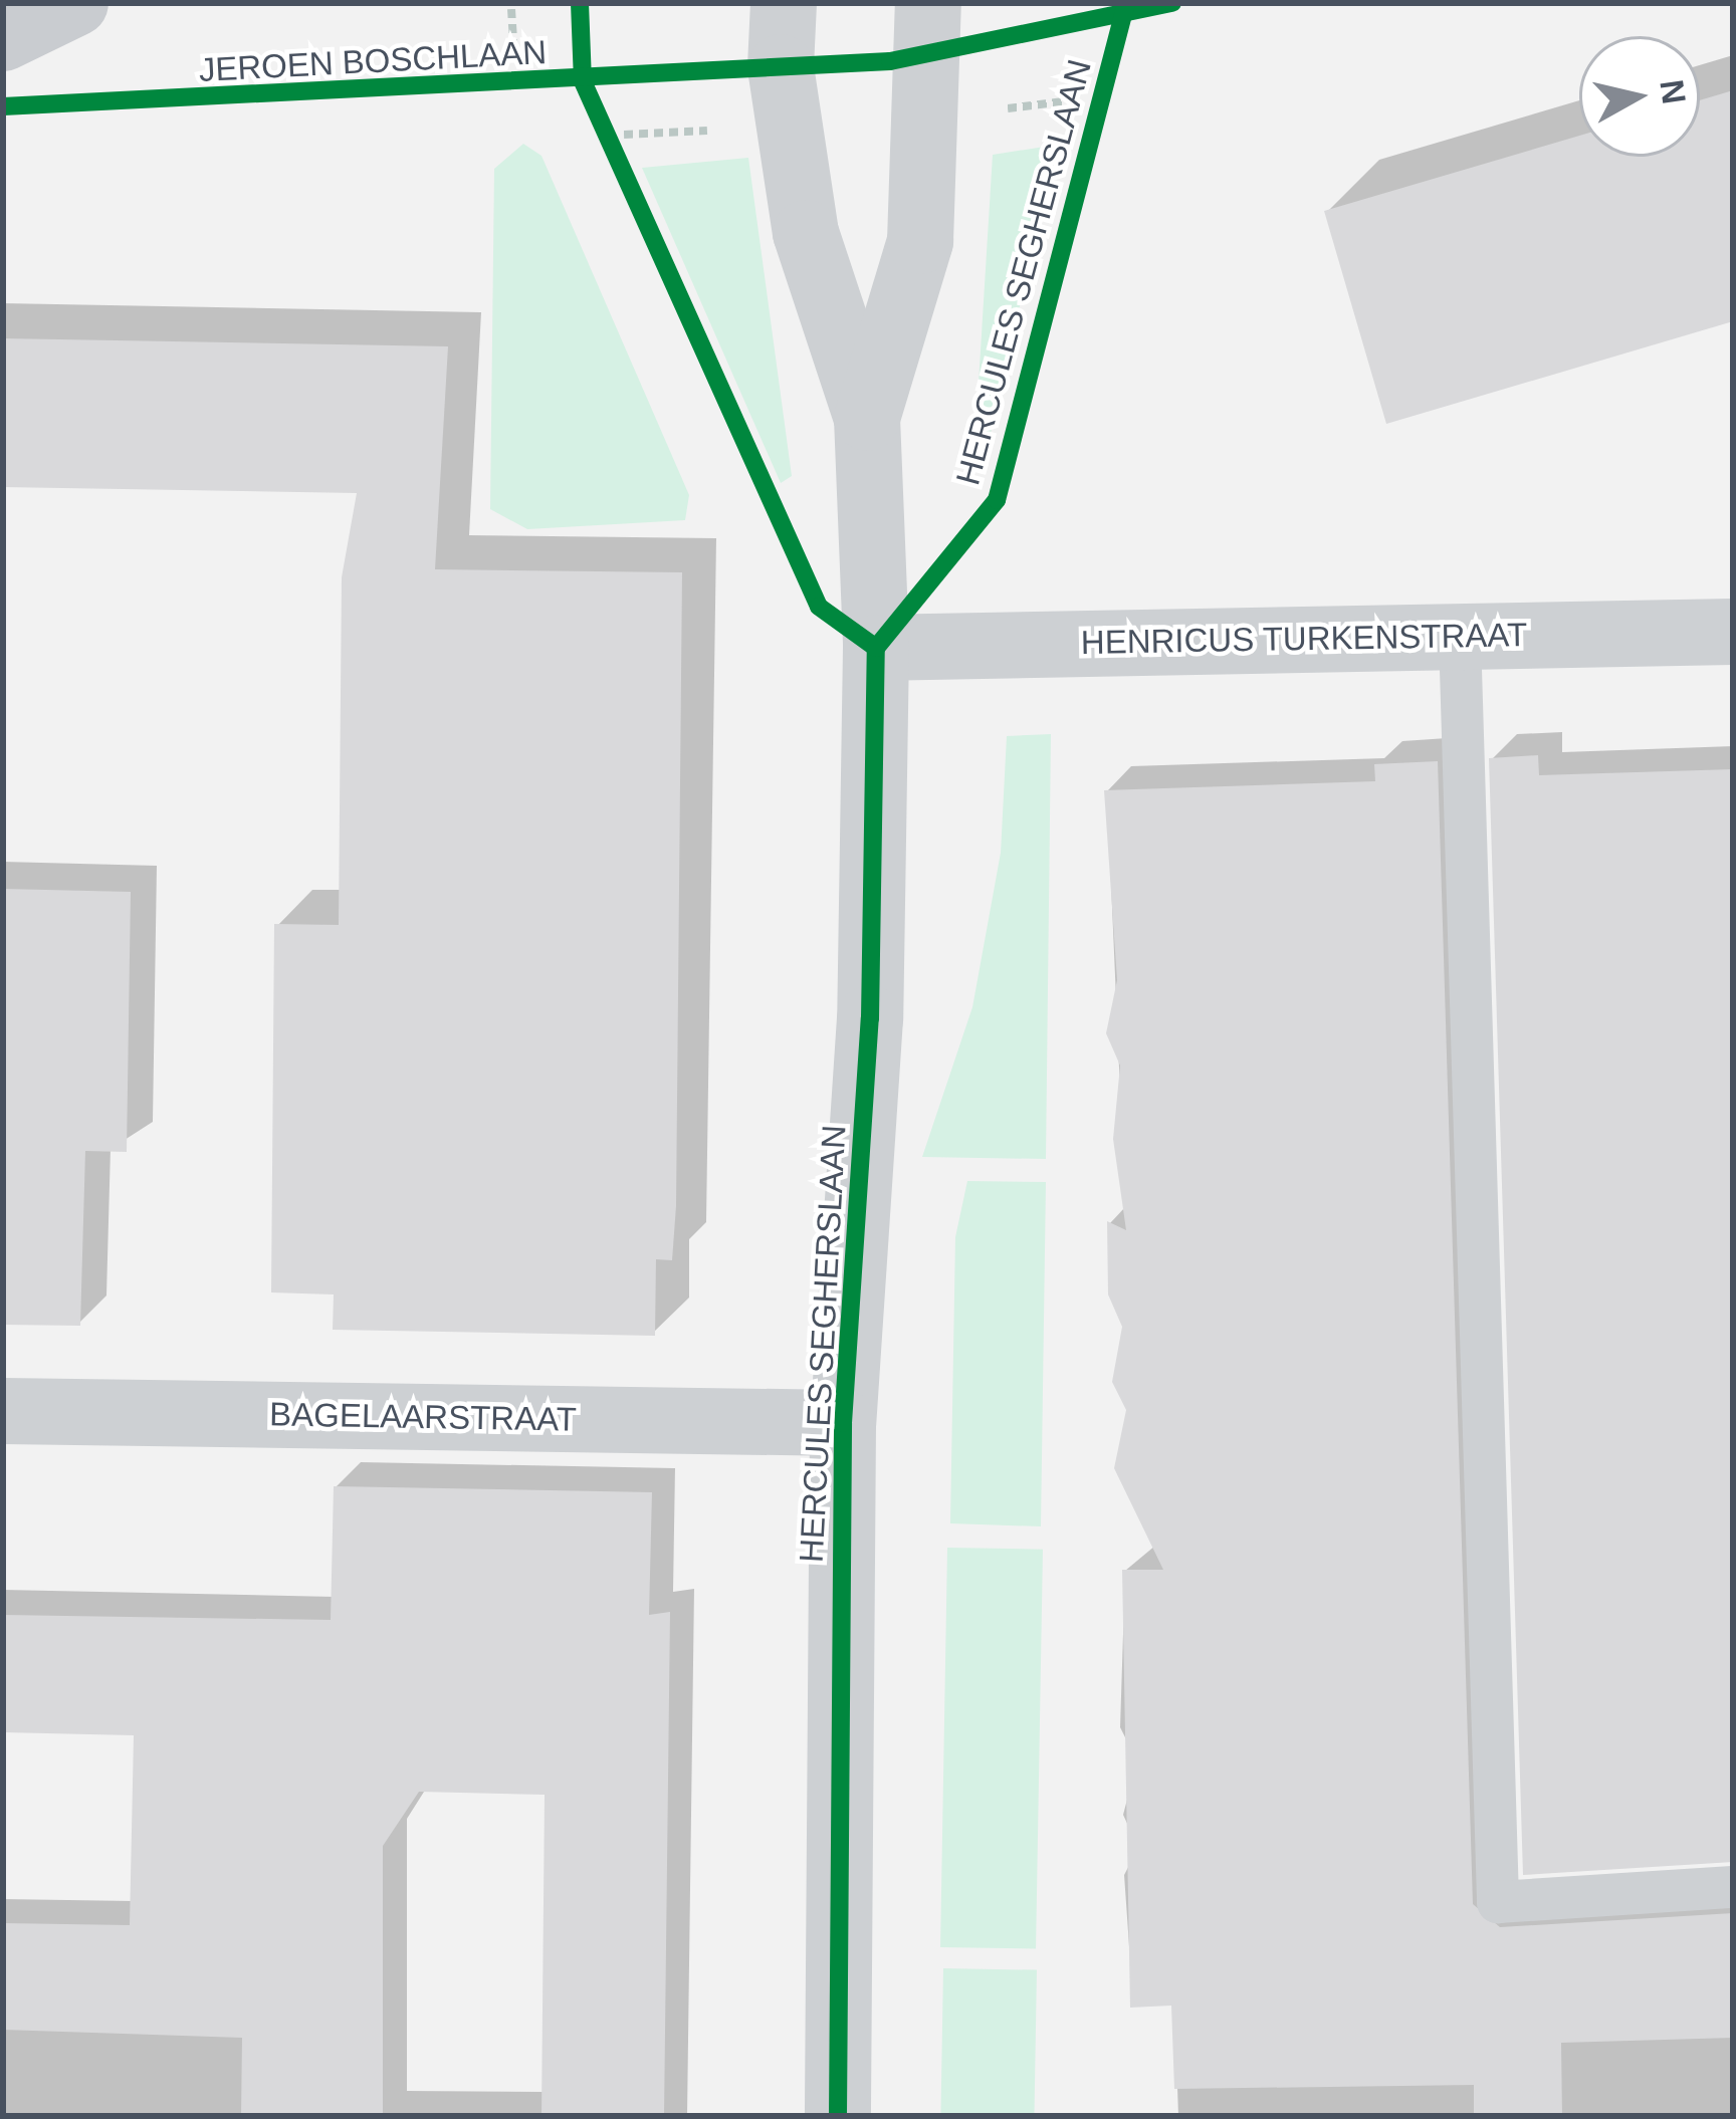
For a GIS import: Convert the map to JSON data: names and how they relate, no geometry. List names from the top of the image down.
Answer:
{
  "streets": {
    "street": ["HERCULES SEGHERSLAAN", "HENRICUS TURKENSTRAAT", "BAGELAARSTRAAT"],
    "cycle path": ["JEROEN BOSCHLAAN"]
  },
  "crossings": [
    ["HERCULES SEGHERSLAAN", "HENRICUS TURKENSTRAAT"],
    ["HERCULES SEGHERSLAAN", "BAGELAARSTRAAT"]
  ],
  "north": "right"
}
